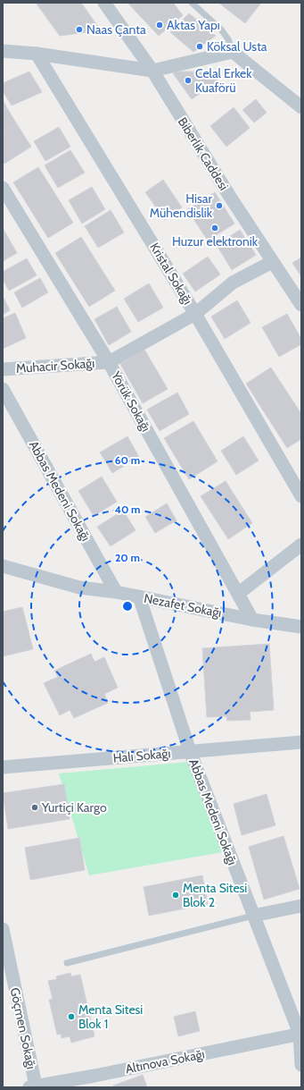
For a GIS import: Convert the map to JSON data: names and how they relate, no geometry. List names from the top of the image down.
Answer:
{
  "streets": {
    "street": [
      "Biberlik Caddesi",
      "Kristal Sokağı",
      "Muhacir Sokağı",
      "Yörük Sokağı",
      "Abbas Medeni Sokağı",
      "Nezafet Sokağı",
      "Halı Sokağı",
      "Göçmen Sokağı",
      "Altınova Sokağı"
    ]
  },
  "crossings": [
    ["Biberlik Caddesi", "Muhacir Sokağı"],
    ["Kristal Sokağı", "Muhacir Sokağı"],
    ["Muhacir Sokağı", "Yörük Sokağı"],
    ["Yörük Sokağı", "Nezafet Sokağı"],
    ["Abbas Medeni Sokağı", "Nezafet Sokağı"],
    ["Abbas Medeni Sokağı", "Halı Sokağı"],
    ["Abbas Medeni Sokağı", "Altınova Sokağı"],
    ["Göçmen Sokağı", "Altınova Sokağı"]
  ],
  "places": [
    "Aktas Yapı",
    "Naas Çanta",
    "Köksal Usta",
    "Celal Erkek Kuaförü",
    "Hisar Mühendislik",
    "Huzur elektronik",
    "Yurtiçi Kargo",
    "Menta Sitesi Blok 2",
    "Menta Sitesi Blok 1"
  ],
  "rings": ["60 m", "40 m", "20 m"]
}
